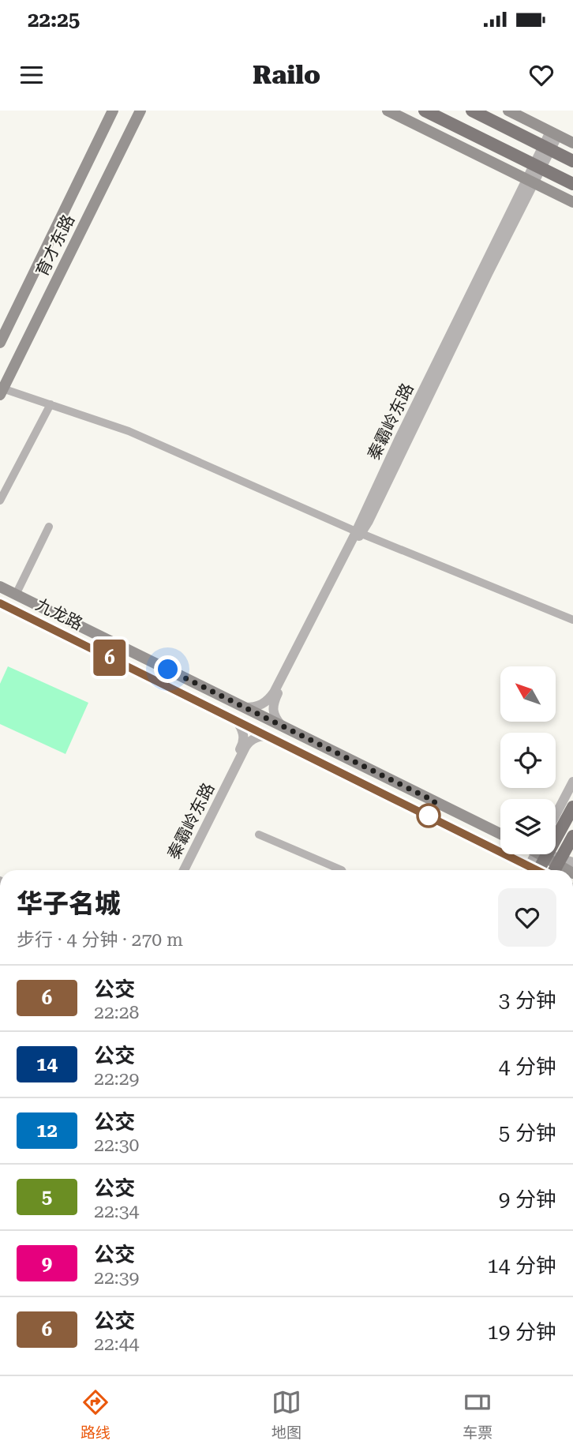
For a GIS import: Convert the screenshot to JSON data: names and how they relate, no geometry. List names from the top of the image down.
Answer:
{
  "streets": {
    "main road": ["育才东路", "九龙路"],
    "street": ["秦霸岭东路"]
  },
  "crossings": [
    ["秦霸岭东路", "九龙路"]
  ],
  "lines": ["bus line 6"],
  "north": "top left",
  "page": {
    "status": "22:25",
    "header": "Railo",
    "on_map": "6",
    "heading": ["华子名城", "步行 · 4 分钟 · 270 m"],
    "list": [
      {
        "mark": "6",
        "name": "公交",
        "note": "22:28",
        "value": "3 分钟"
      },
      {
        "mark": "14",
        "name": "公交",
        "note": "22:29",
        "value": "4 分钟"
      },
      {
        "mark": "12",
        "name": "公交",
        "note": "22:30",
        "value": "5 分钟"
      },
      {
        "mark": "5",
        "name": "公交",
        "note": "22:34",
        "value": "9 分钟"
      },
      {
        "mark": "9",
        "name": "公交",
        "note": "22:39",
        "value": "14 分钟"
      },
      {
        "mark": "6",
        "name": "公交",
        "note": "22:44",
        "value": "19 分钟"
      }
    ],
    "tabs": ["路线", "地图", "车票"]
  }
}
